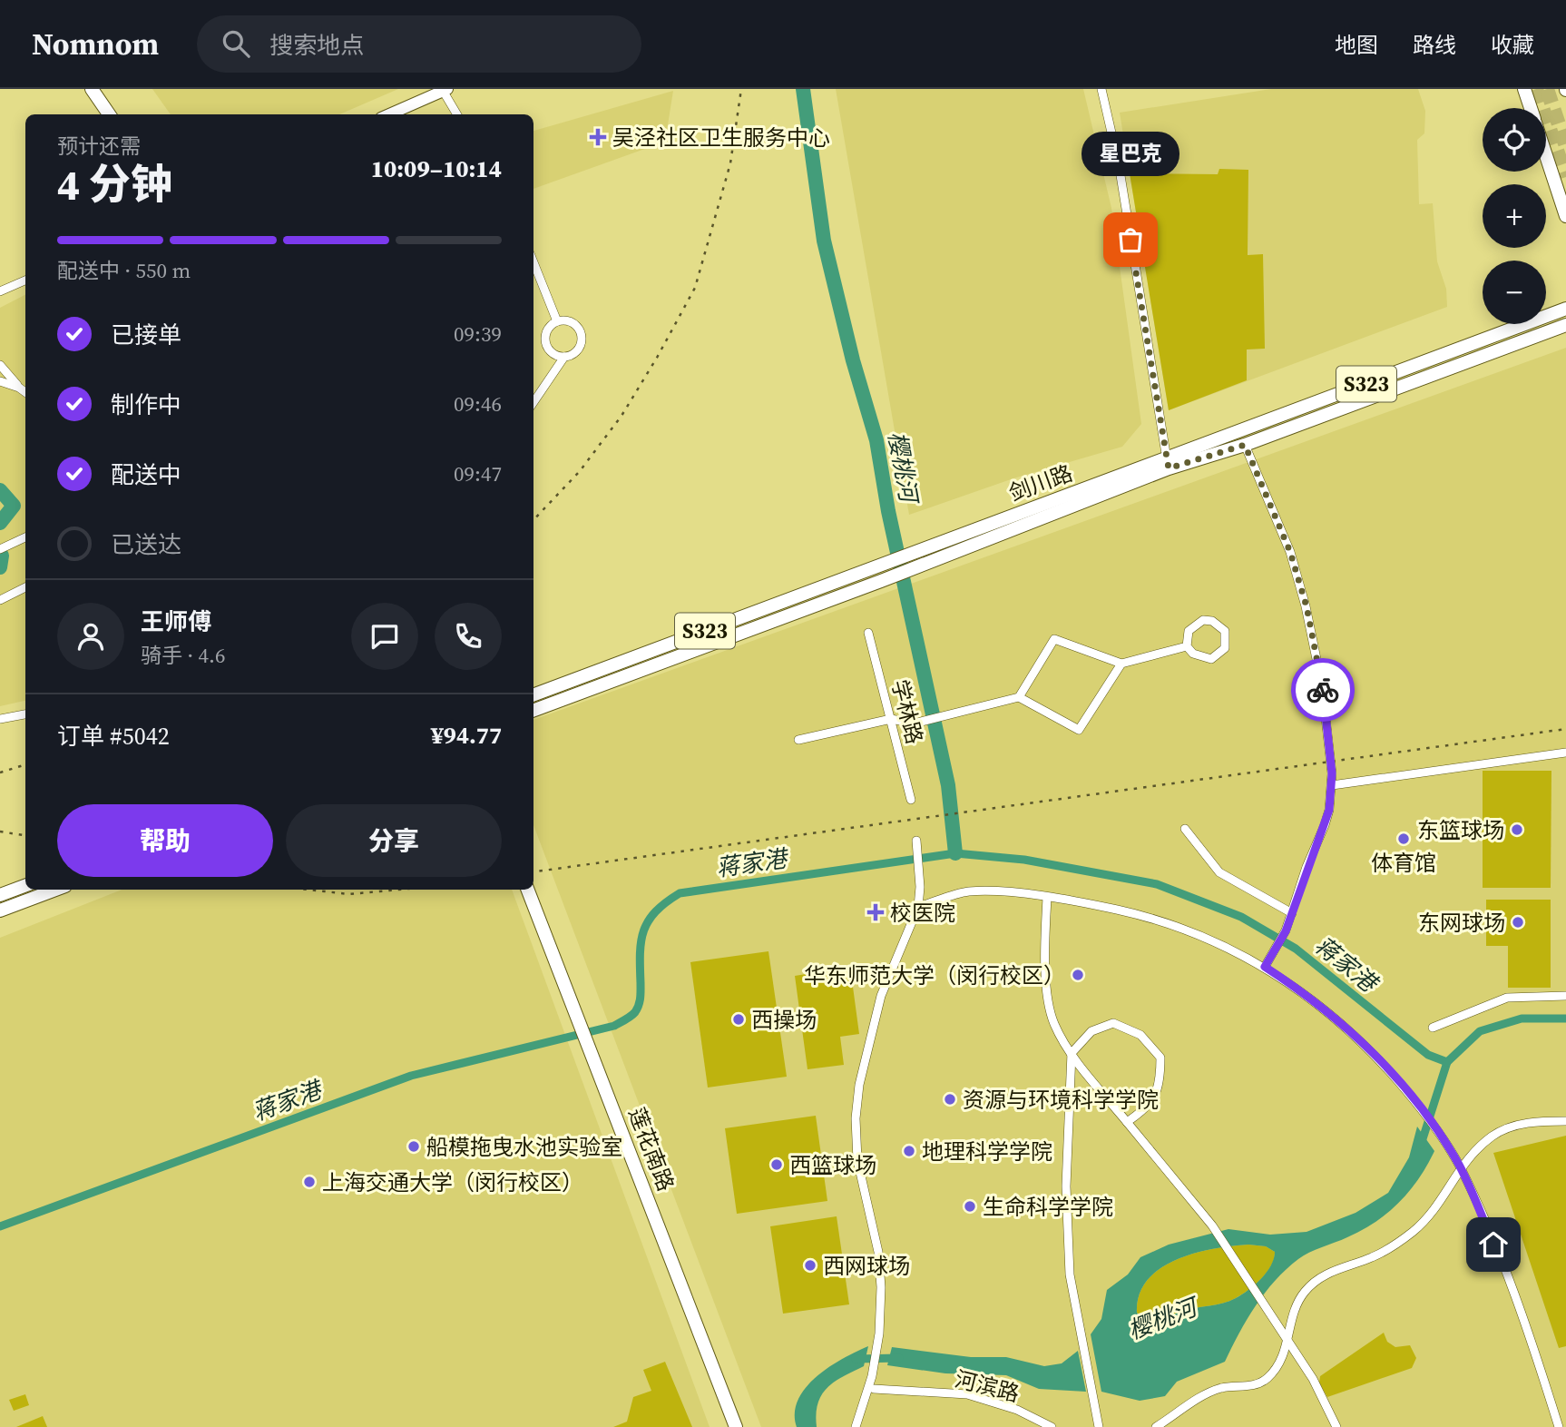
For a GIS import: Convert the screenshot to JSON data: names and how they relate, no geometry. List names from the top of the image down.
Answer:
{
  "streets": {
    "main road": ["S323", "剑川路", "莲花南路"],
    "street": ["学林路", "河滨路"]
  },
  "water": ["樱桃河", "蒋家港"],
  "places": {
    "health": ["吴泾社区卫生服务中心", "校医院"],
    "other": [
      "星巴克",
      "东篮球场",
      "体育馆",
      "东网球场",
      "华东师范大学（闵行校区）",
      "西操场",
      "资源与环境科学学院",
      "船模拖曳水池实验室",
      "地理科学学院",
      "西篮球场",
      "上海交通大学（闵行校区）",
      "生命科学学院",
      "西网球场"
    ]
  },
  "page": {
    "header": "Nomnom",
    "search": "搜索地点",
    "nav": ["地图", "路线", "收藏"],
    "map_buttons": ["+", "−"],
    "heading": ["4 分钟", "预计还需", "10:09–10:14"],
    "panel": [
      "王师傅",
      "骑手 · 4.6",
      "订单 #5042",
      "¥94.77"
    ],
    "bubble": "星巴克",
    "bar": "配送中 · 550 m",
    "list": [
      ["已接单", "09:39"],
      ["制作中", "09:46"],
      ["配送中", "09:47"],
      "已送达"
    ],
    "buttons": ["帮助", "分享"]
  }
}
